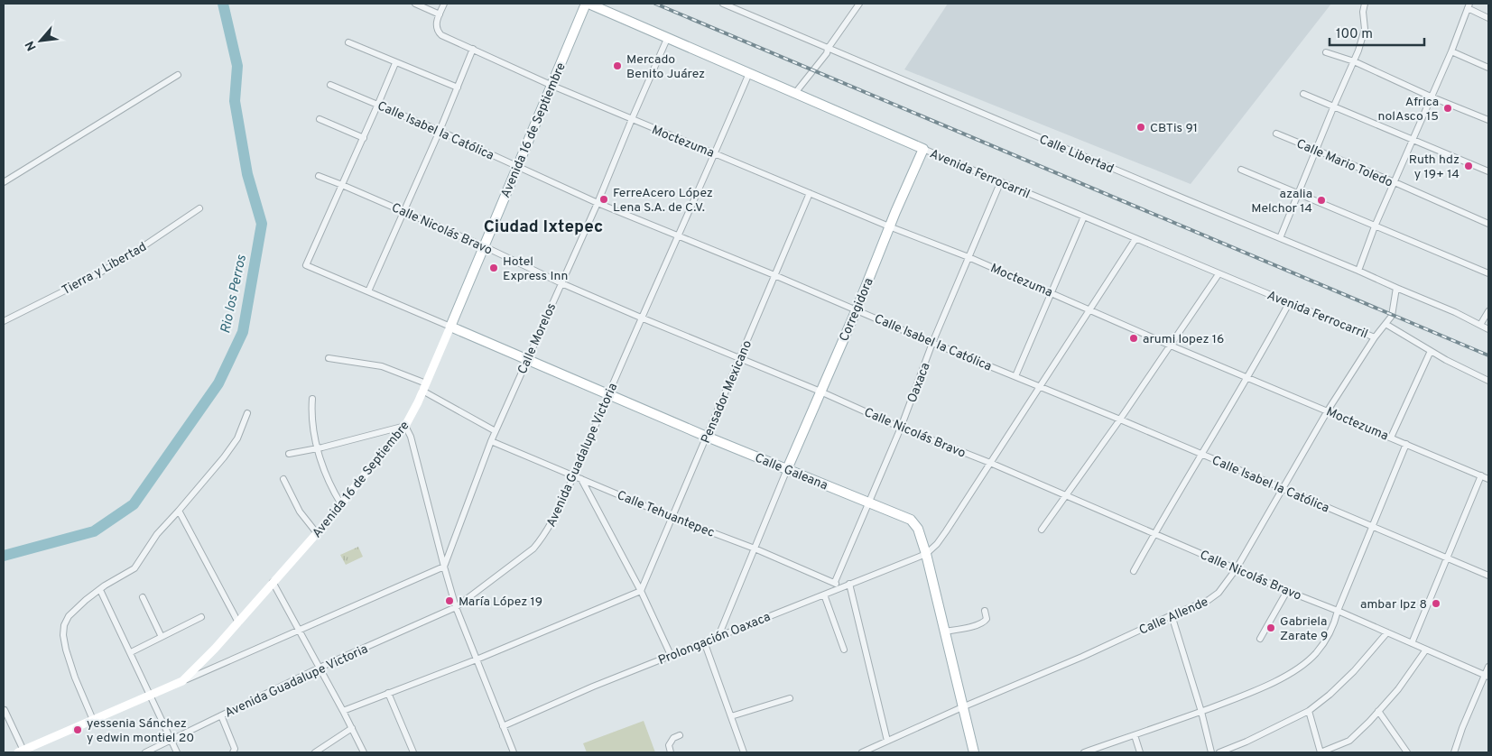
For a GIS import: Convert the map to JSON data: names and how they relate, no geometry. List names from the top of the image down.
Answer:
{
  "streets": {
    "main road": [
      "Avenida 16 de Septiembre",
      "Avenida Ferrocarril",
      "Corregidora",
      "Calle Galeana"
    ],
    "street": [
      "Calle Isabel la Católica",
      "Moctezuma",
      "Calle Libertad",
      "Calle Mario Toledo",
      "Calle Nicolás Bravo",
      "Tierra y Libertad",
      "Calle Morelos",
      "Oaxaca",
      "Pensador Mexicano",
      "Avenida Guadalupe Victoria",
      "Calle Tehuantepec",
      "Calle Allende",
      "Prolongación Oaxaca"
    ]
  },
  "crossings": [
    ["Calle Isabel la Católica", "Avenida 16 de Septiembre"],
    ["Calle Isabel la Católica", "Corregidora"],
    ["Calle Isabel la Católica", "Calle Morelos"],
    ["Calle Isabel la Católica", "Oaxaca"],
    ["Calle Isabel la Católica", "Pensador Mexicano"],
    ["Calle Isabel la Católica", "Avenida Guadalupe Victoria"],
    ["Calle Isabel la Católica", "Calle Allende"],
    ["Avenida 16 de Septiembre", "Moctezuma"],
    ["Avenida 16 de Septiembre", "Avenida Ferrocarril"],
    ["Avenida 16 de Septiembre", "Calle Nicolás Bravo"],
    ["Avenida 16 de Septiembre", "Calle Galeana"],
    ["Moctezuma", "Corregidora"],
    ["Moctezuma", "Calle Morelos"],
    ["Moctezuma", "Oaxaca"],
    ["Moctezuma", "Pensador Mexicano"],
    ["Moctezuma", "Avenida Guadalupe Victoria"],
    ["Moctezuma", "Calle Allende"],
    ["Avenida Ferrocarril", "Corregidora"],
    ["Avenida Ferrocarril", "Calle Morelos"],
    ["Avenida Ferrocarril", "Oaxaca"],
    ["Avenida Ferrocarril", "Avenida Guadalupe Victoria"],
    ["Avenida Ferrocarril", "Calle Allende"],
    ["Calle Nicolás Bravo", "Corregidora"],
    ["Calle Nicolás Bravo", "Calle Morelos"],
    ["Calle Nicolás Bravo", "Oaxaca"],
    ["Calle Nicolás Bravo", "Pensador Mexicano"],
    ["Calle Nicolás Bravo", "Avenida Guadalupe Victoria"],
    ["Calle Nicolás Bravo", "Calle Allende"],
    ["Corregidora", "Calle Galeana"],
    ["Calle Morelos", "Calle Galeana"],
    ["Calle Morelos", "Calle Tehuantepec"],
    ["Oaxaca", "Calle Galeana"],
    ["Oaxaca", "Calle Tehuantepec"],
    ["Pensador Mexicano", "Calle Galeana"],
    ["Pensador Mexicano", "Calle Tehuantepec"],
    ["Avenida Guadalupe Victoria", "Calle Galeana"],
    ["Avenida Guadalupe Victoria", "Calle Tehuantepec"],
    ["Calle Galeana", "Calle Allende"],
    ["Calle Galeana", "Prolongación Oaxaca"],
    ["Calle Tehuantepec", "Prolongación Oaxaca"]
  ],
  "districts": ["Ciudad Ixtepec"],
  "water": ["Rio los Perros"],
  "places": [
    "Mercado Benito Juárez",
    "Africa nolAsco 15",
    "CBTis 91",
    "Ruth hdz y 19+ 14",
    "FerreAcero López Lena S.A. de C.V.",
    "azalia Melchor 14",
    "Hotel Express Inn",
    "arumi lopez 16",
    "María López 19",
    "ambar lpz 8",
    "Gabriela Zarate 9",
    "yessenia Sánchez y edwin montiel 20"
  ],
  "scale_bar": "100 m",
  "north": "bottom left"
}
